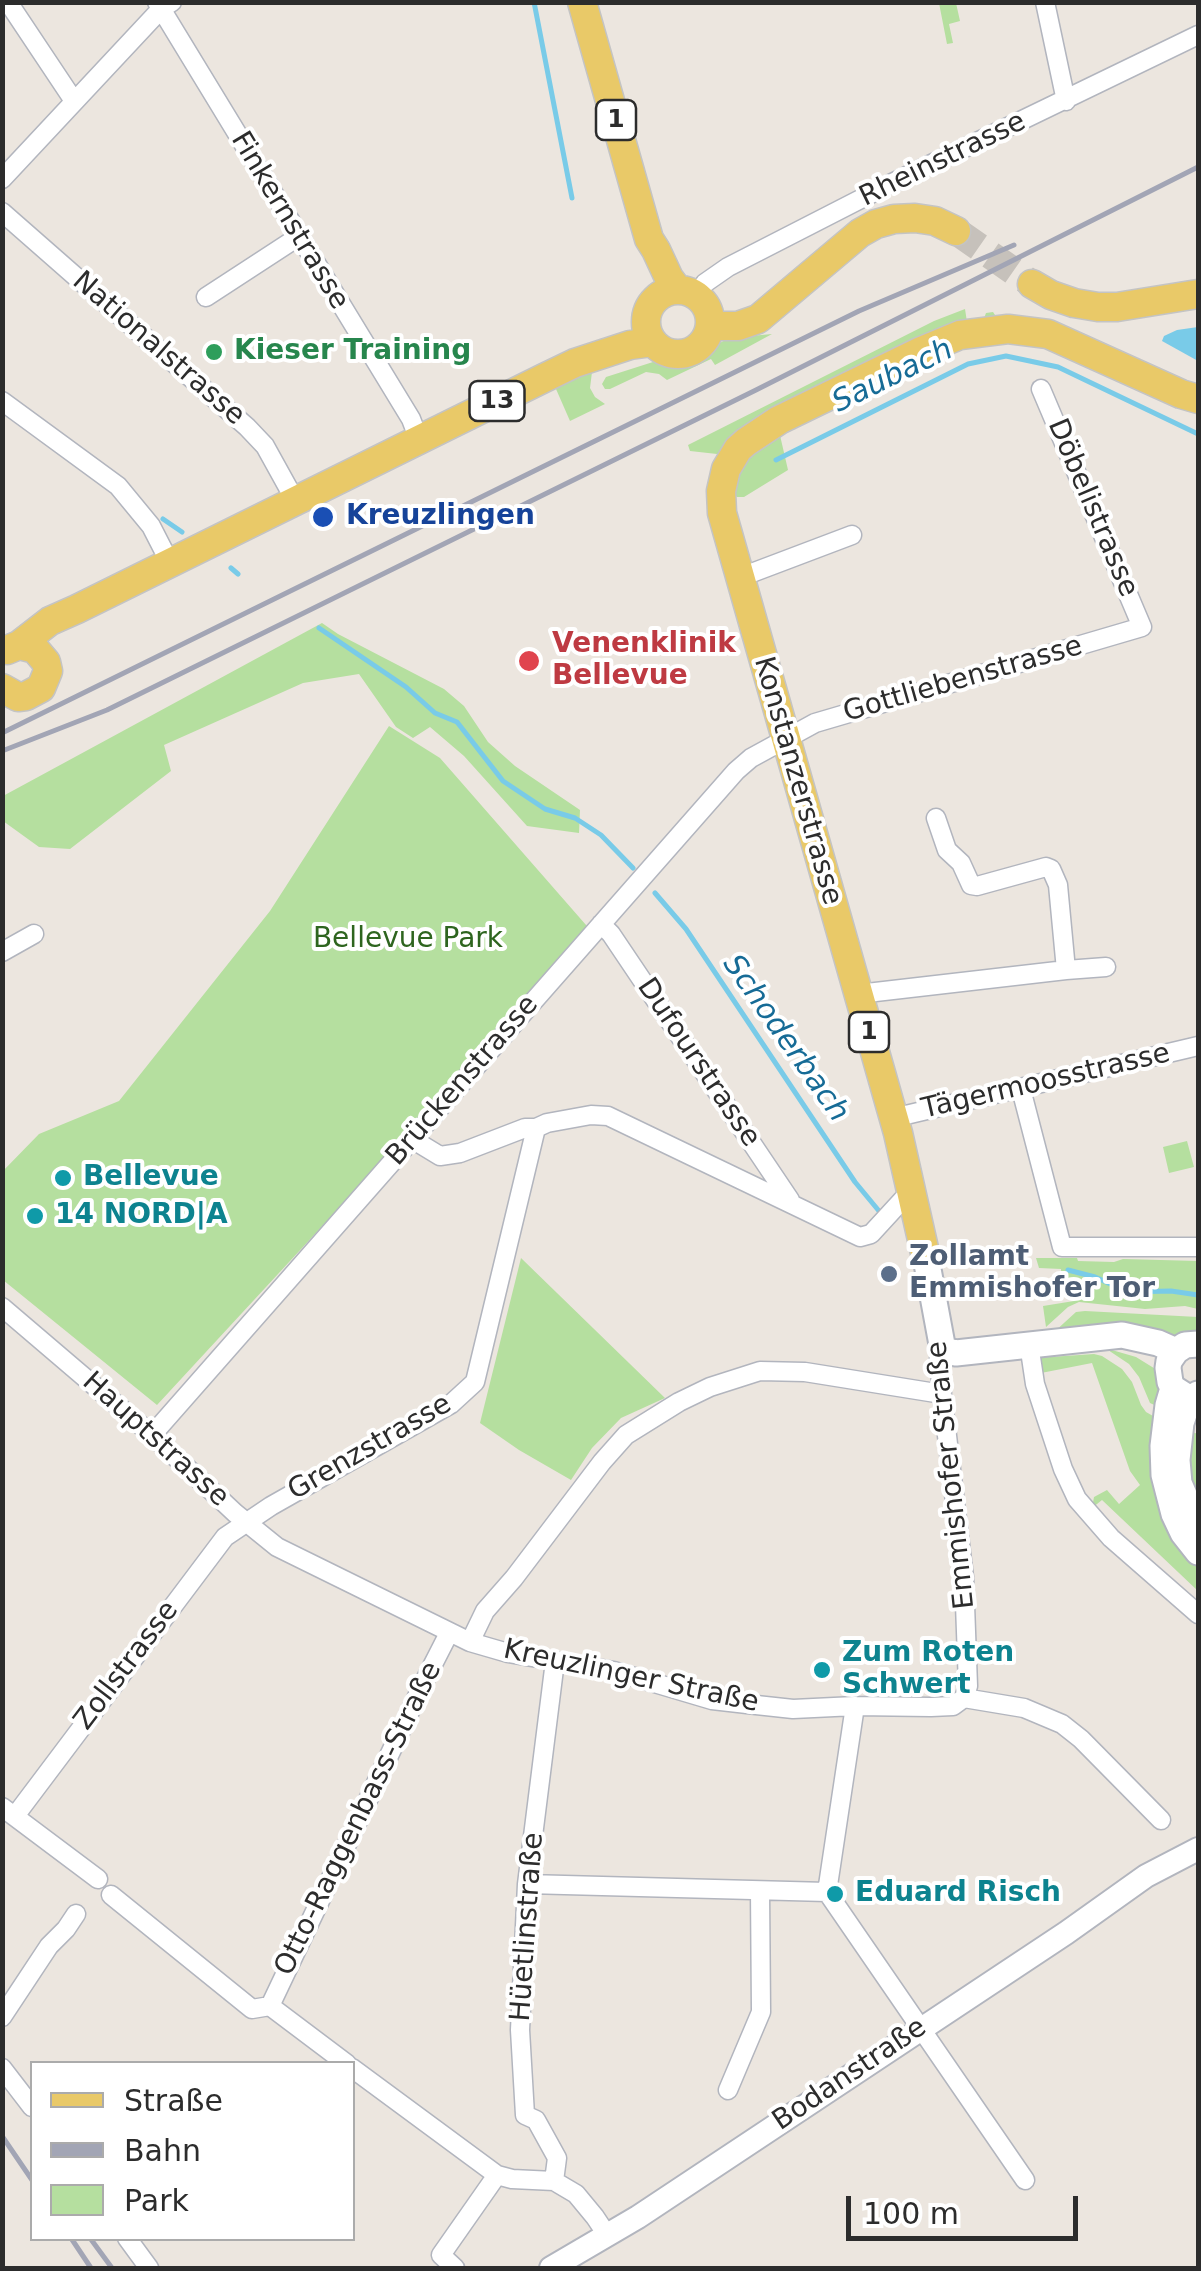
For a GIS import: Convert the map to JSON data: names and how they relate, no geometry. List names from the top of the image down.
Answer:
{
  "streets": {
    "main road": [
      "1",
      "13",
      "Konstanzerstrasse",
      "Emmishofer Straße"
    ],
    "street": [
      "Rheinstrasse",
      "Finkernstrasse",
      "Nationalstrasse",
      "Döbelistrasse",
      "Gottliebenstrasse",
      "Dufourstrasse",
      "Brückenstrasse",
      "Tägermoosstrasse",
      "Hauptstrasse",
      "Grenzstrasse",
      "Zollstrasse",
      "Kreuzlinger Straße",
      "Otto-Raggenbass-Straße",
      "Hüetlinstraße",
      "Bodanstraße"
    ]
  },
  "crossings": [
    ["1", "Rheinstrasse"],
    ["1", "13"],
    ["Rheinstrasse", "13"],
    ["Finkernstrasse", "13"],
    ["Nationalstrasse", "13"],
    ["Döbelistrasse", "Gottliebenstrasse"],
    ["Gottliebenstrasse", "Konstanzerstrasse"],
    ["Gottliebenstrasse", "Brückenstrasse"],
    ["Konstanzerstrasse", "Brückenstrasse"],
    ["Konstanzerstrasse", "Tägermoosstrasse"],
    ["Konstanzerstrasse", "Emmishofer Straße"],
    ["Dufourstrasse", "Brückenstrasse"],
    ["Brückenstrasse", "Hauptstrasse"],
    ["Hauptstrasse", "Grenzstrasse"],
    ["Hauptstrasse", "Zollstrasse"],
    ["Hauptstrasse", "Kreuzlinger Straße"],
    ["Grenzstrasse", "Zollstrasse"],
    ["Emmishofer Straße", "Kreuzlinger Straße"],
    ["Kreuzlinger Straße", "Otto-Raggenbass-Straße"],
    ["Kreuzlinger Straße", "Hüetlinstraße"]
  ],
  "water": ["Saubach", "Schoderbach"],
  "parks": ["Bellevue Park"],
  "places": [
    "Kieser Training",
    "Kreuzlingen",
    "Venenklinik Bellevue",
    "Bellevue",
    "14 NORD|A",
    "Zollamt Emmishofer Tor",
    "Zum Roten Schwert",
    "Eduard Risch"
  ],
  "legend": ["Straße", "Bahn", "Park"],
  "scale_bar": "100 m"
}
